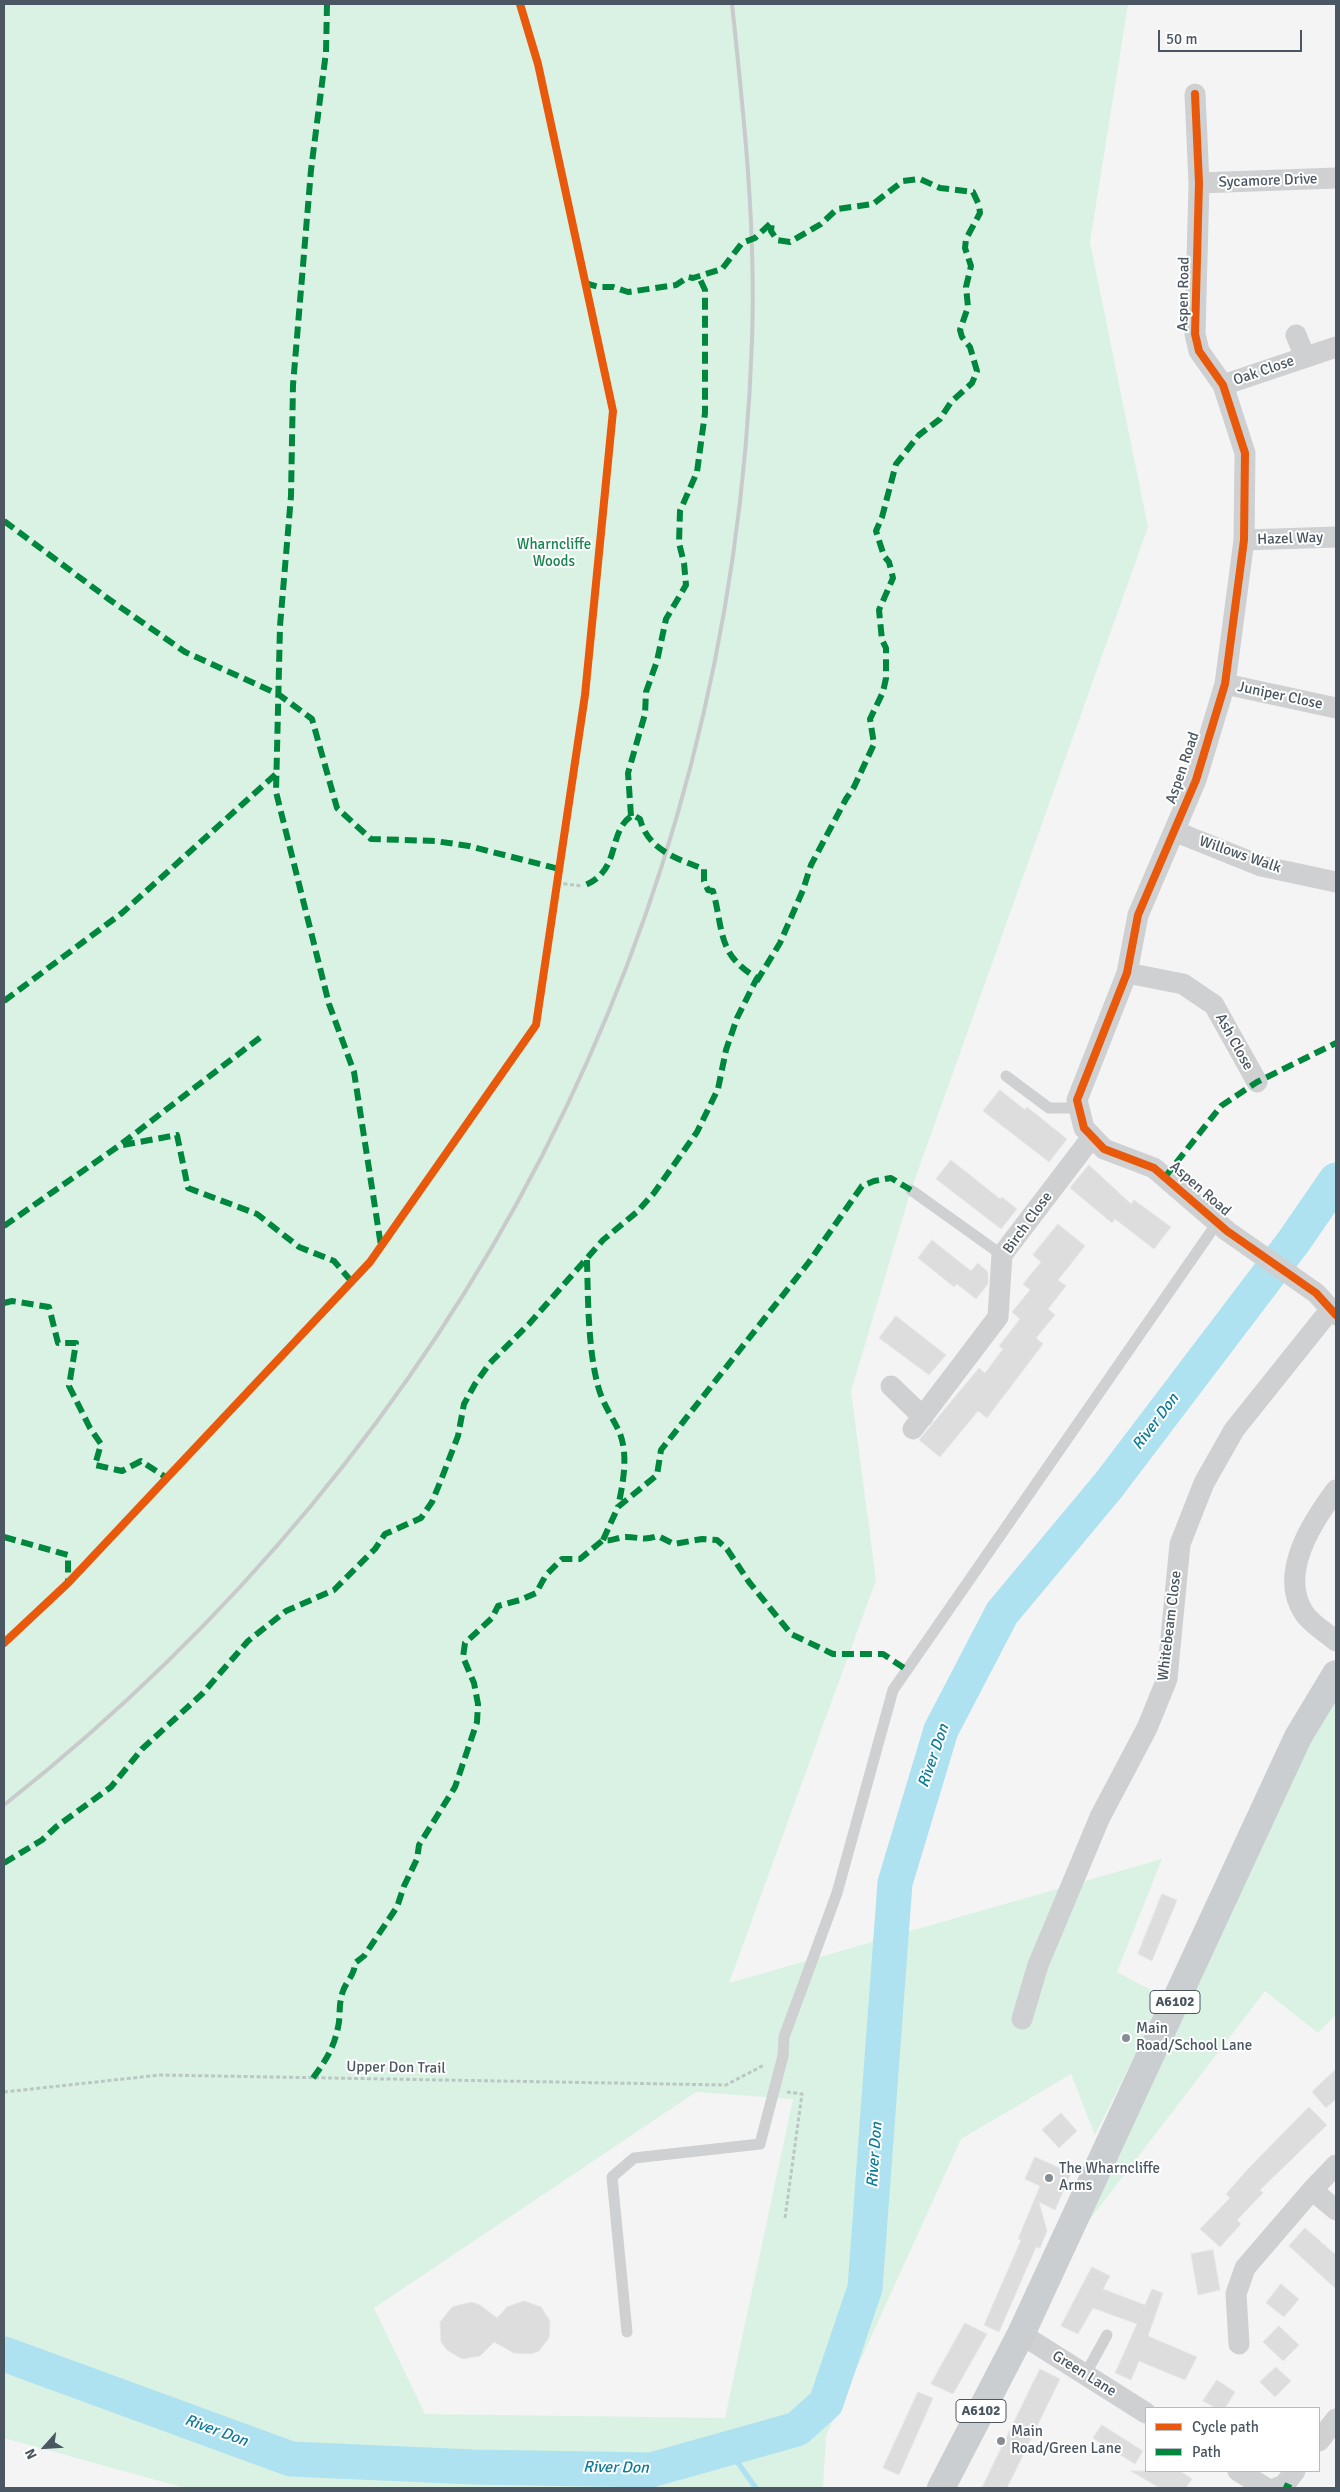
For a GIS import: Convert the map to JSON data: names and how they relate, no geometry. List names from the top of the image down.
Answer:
{
  "streets": {
    "main road": ["A6102"],
    "street": [
      "Sycamore Drive",
      "Aspen Road",
      "Oak Close",
      "Hazel Way",
      "Juniper Close",
      "Willows Walk",
      "Ash Close",
      "Birch Close",
      "Whitebeam Close",
      "Green Lane"
    ],
    "path": ["Upper Don Trail"]
  },
  "crossings": [
    ["Sycamore Drive", "Aspen Road"],
    ["Aspen Road", "Oak Close"],
    ["Aspen Road", "Hazel Way"],
    ["Aspen Road", "Juniper Close"],
    ["Aspen Road", "Willows Walk"],
    ["Aspen Road", "Ash Close"],
    ["Aspen Road", "Birch Close"],
    ["Aspen Road", "Whitebeam Close"],
    ["A6102", "Green Lane"]
  ],
  "water": ["River Don"],
  "parks": ["Wharncliffe Woods"],
  "places": ["Main Road/School Lane", "The Wharncliffe Arms", "Main Road/Green Lane"],
  "legend": ["Cycle path", "Path"],
  "scale_bar": "50 m",
  "north": "bottom left"
}
